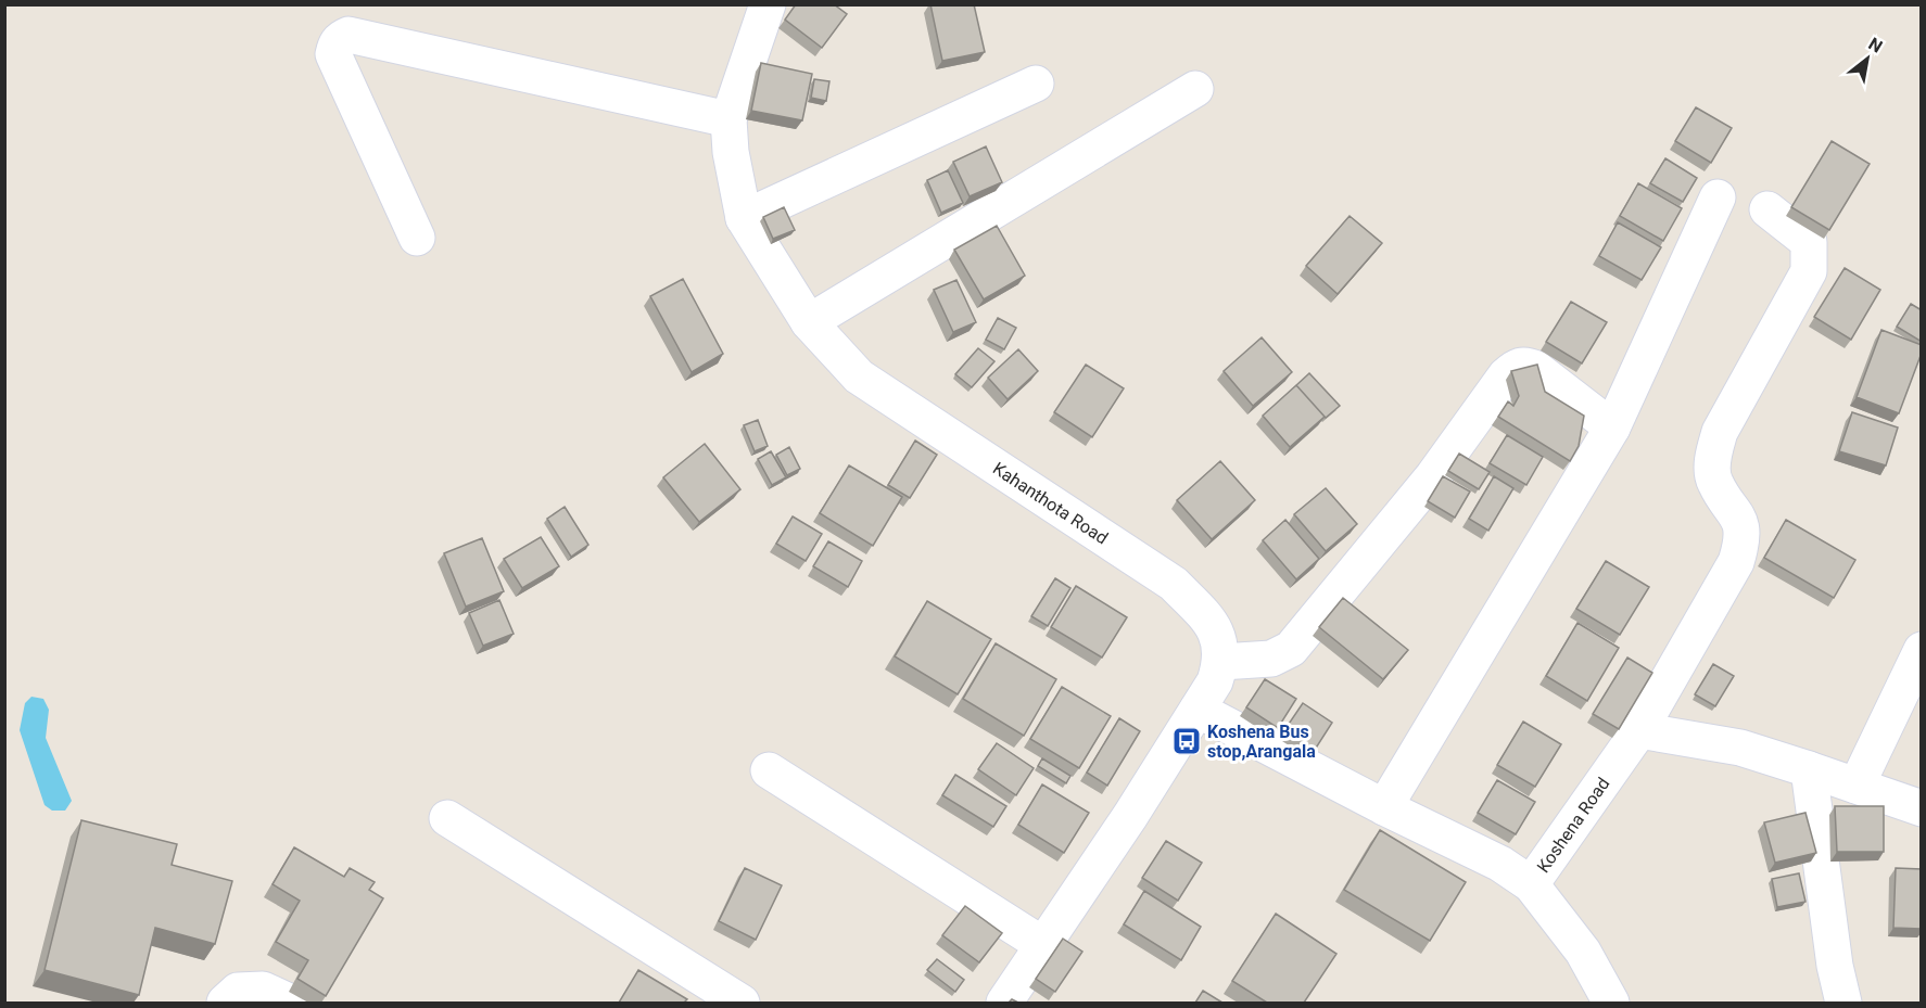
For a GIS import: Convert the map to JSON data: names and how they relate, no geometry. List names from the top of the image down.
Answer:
{
  "streets": {
    "street": ["Kahanthota Road", "Koshena Road"]
  },
  "places": {
    "bus stop": ["Koshena Bus stop,Arangala"]
  },
  "north": "top right"
}
